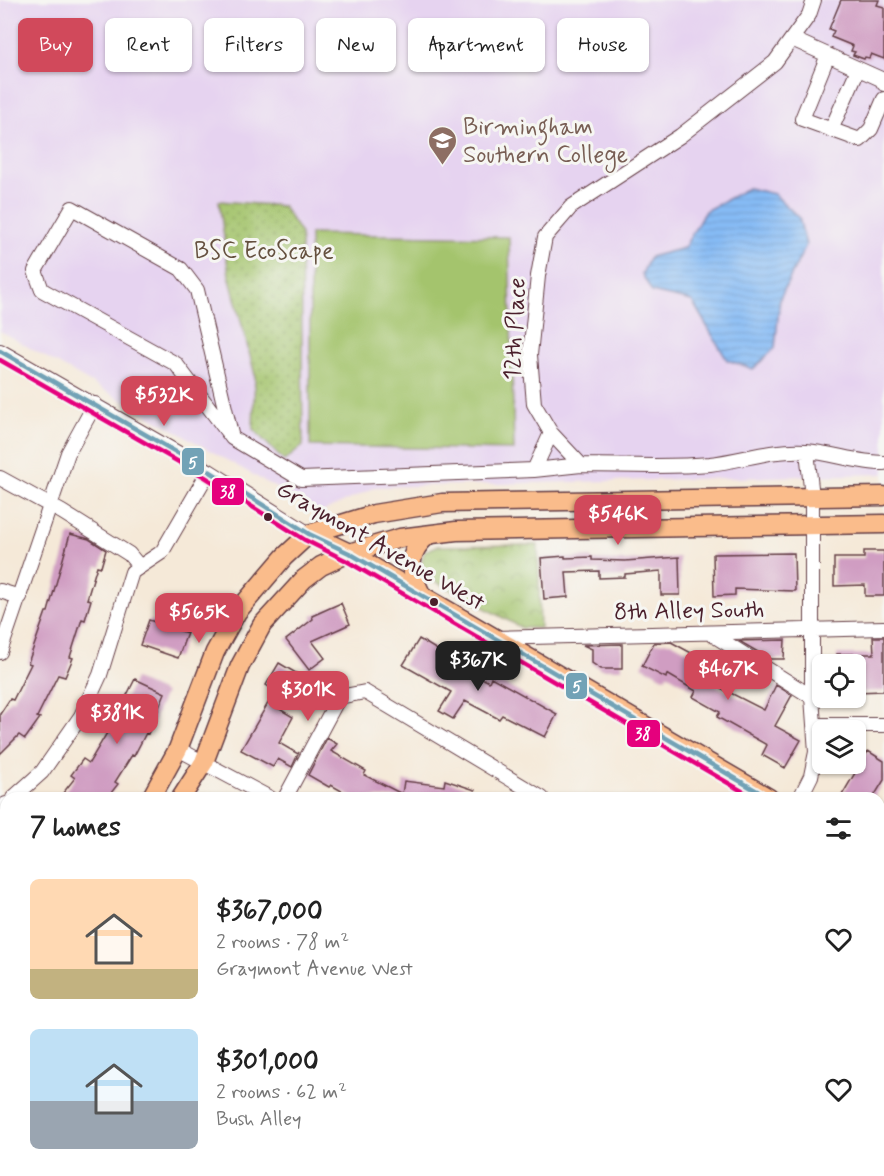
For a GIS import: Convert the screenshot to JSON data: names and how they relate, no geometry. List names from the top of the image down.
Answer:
{
  "streets": {
    "main road": ["Graymont Avenue West"],
    "street": ["12th Place", "8th Alley South"]
  },
  "crossings": [
    ["Graymont Avenue West", "8th Alley South"]
  ],
  "parks": ["BSC EcoScape"],
  "places": {
    "school or university": ["Birmingham Southern College"]
  },
  "lines": ["transit line 5", "transit line 38"],
  "page": {
    "chip": [
      "Buy",
      "Rent",
      "Filters",
      "New",
      "Apartment",
      "House"
    ],
    "price": [
      "$532K",
      "$546K",
      "$565K",
      "$367K",
      "$467K",
      "$301K",
      "$381K"
    ],
    "heading": "7 homes",
    "list": [
      {
        "name": "$367,000",
        "note": "2 rooms · 78 m² · Graymont Avenue West"
      },
      {
        "name": "$301,000",
        "note": "2 rooms · 62 m² · Bush Alley"
      }
    ]
  }
}
